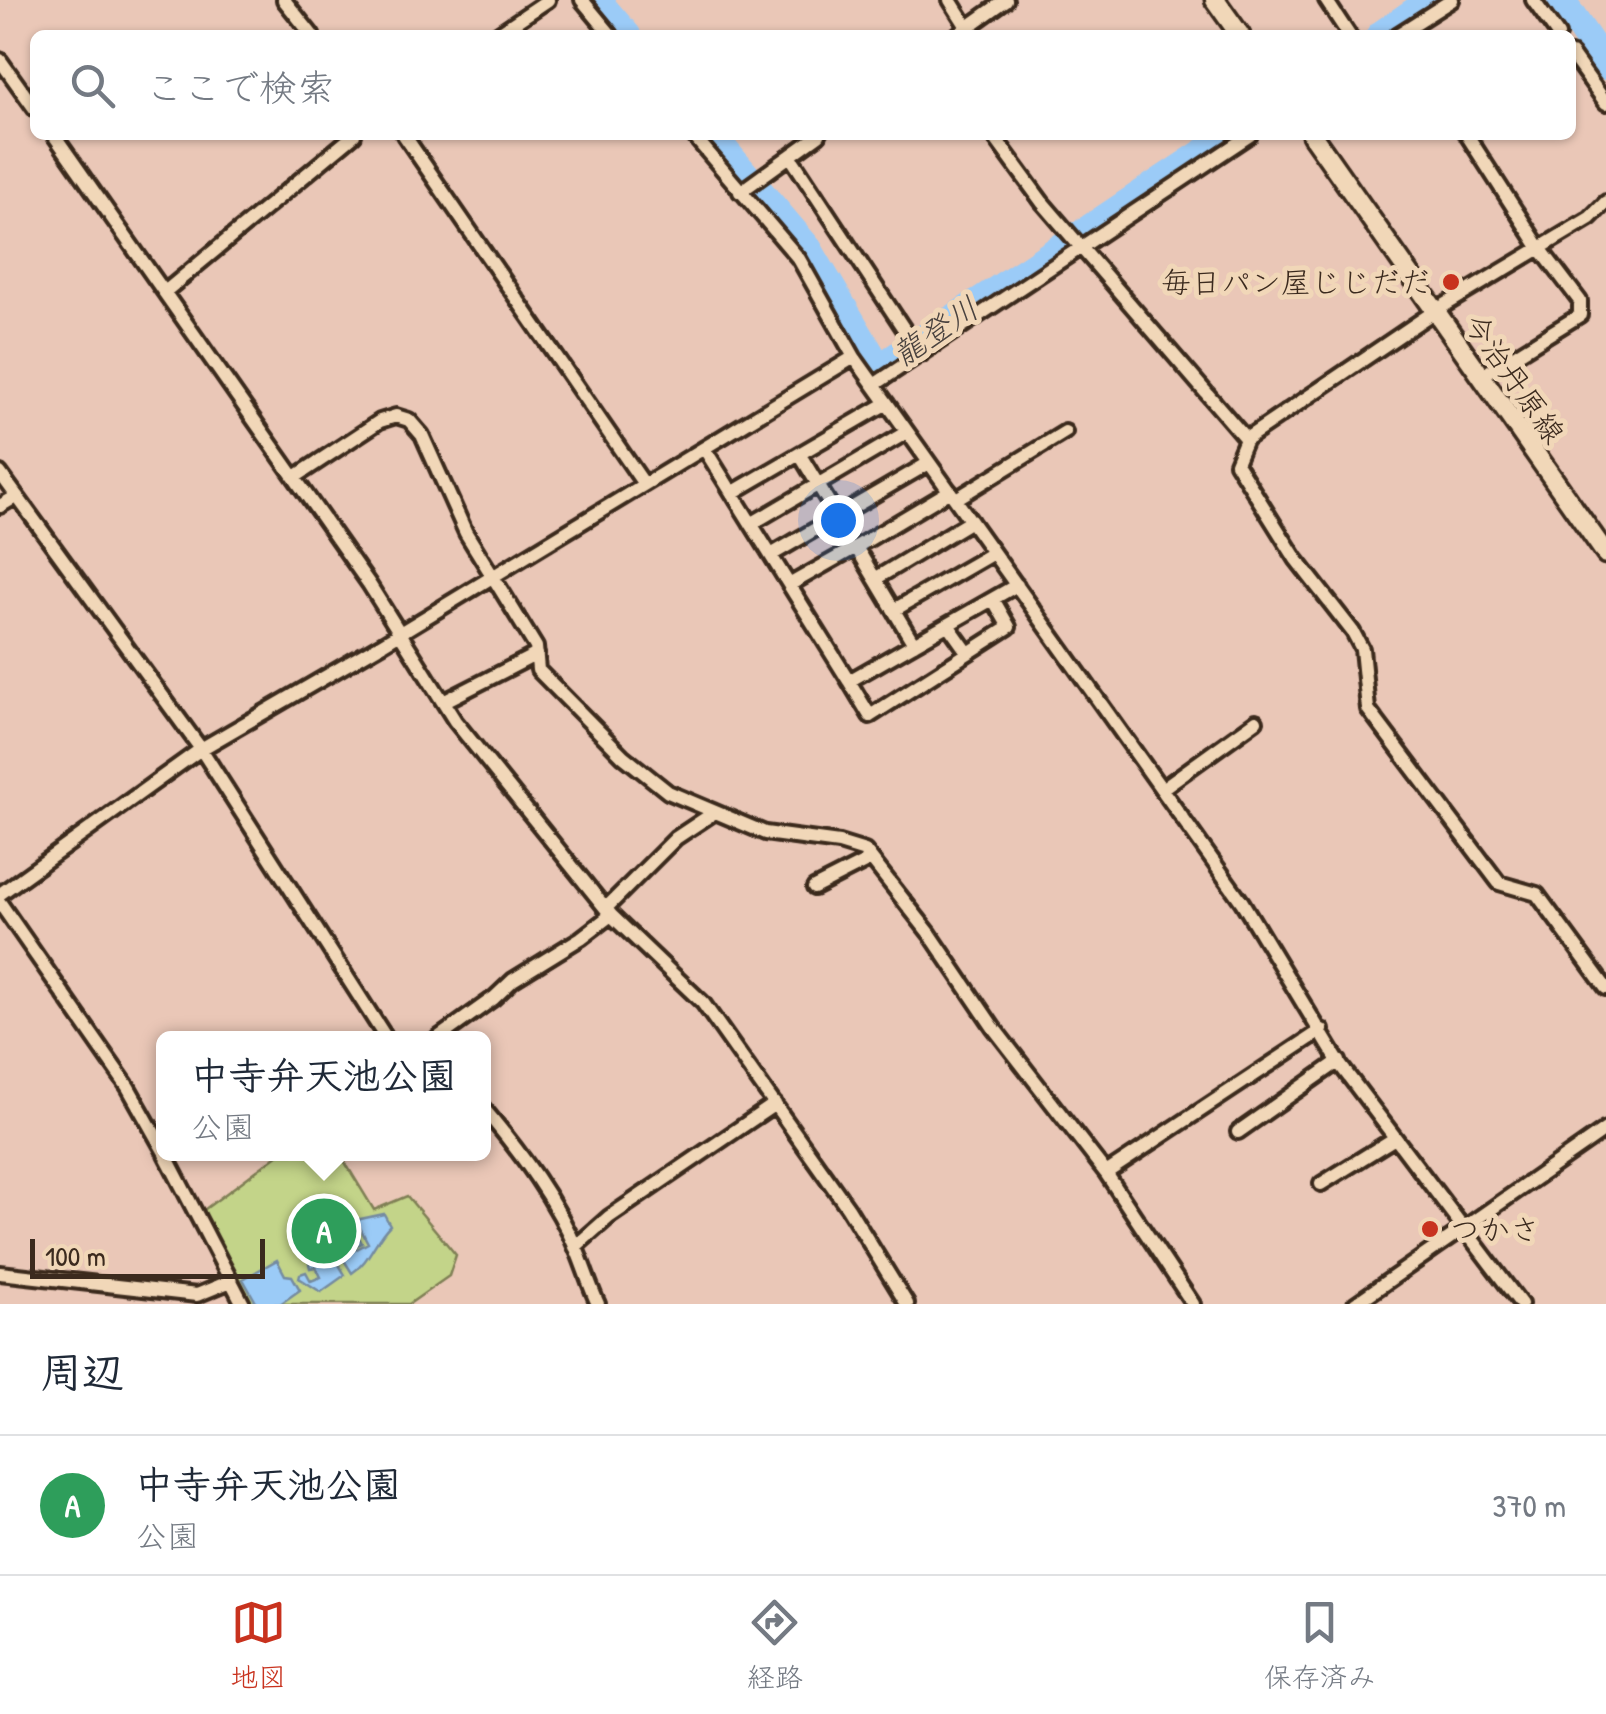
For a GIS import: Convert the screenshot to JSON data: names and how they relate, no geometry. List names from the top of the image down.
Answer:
{
  "streets": {
    "main road": ["今治丹原線"]
  },
  "water": ["龍登川"],
  "places": ["毎日パン屋じじだだ", "つかさ"],
  "scale_bar": "100 m",
  "page": {
    "search": "ここで検索",
    "popup": ["中寺弁天池公園", "公園"],
    "pins": "A",
    "scale": "100 m",
    "heading": "周辺",
    "list": [
      {
        "mark": "A",
        "name": "中寺弁天池公園",
        "note": "公園",
        "value": "370 m"
      }
    ],
    "nav": ["地図", "経路", "保存済み"]
  }
}
